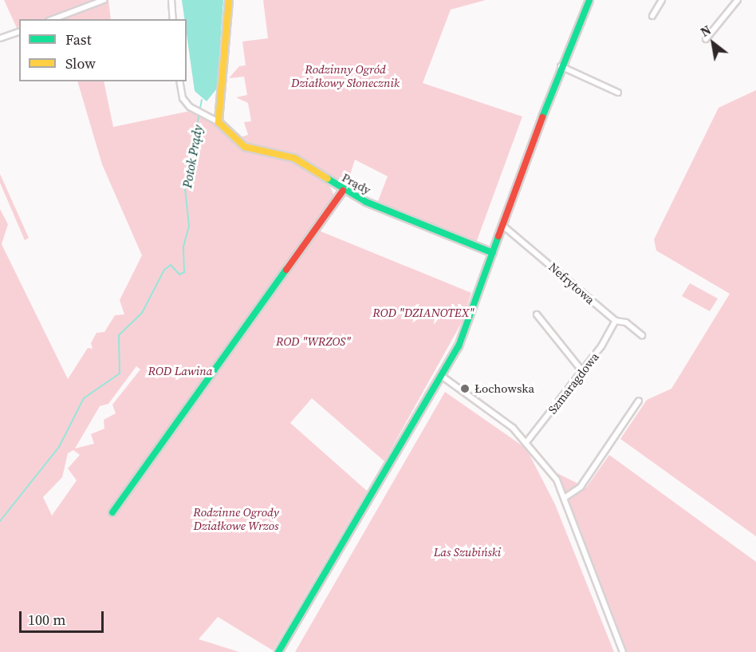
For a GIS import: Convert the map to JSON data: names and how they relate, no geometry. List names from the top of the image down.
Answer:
{
  "streets": {
    "street": ["Prądy", "Nefrytowa", "Szmaragdowa"]
  },
  "crossings": [
    ["Nefrytowa", "Szmaragdowa"]
  ],
  "water": ["Potok Prądy"],
  "parks": [
    "Rodzinny Ogród Działkowy Słonecznik",
    "ROD \"DZIANOTEX\"",
    "ROD \"WRZOS\"",
    "ROD Lawina",
    "Rodzinne Ogrody Działkowe Wrzos",
    "Las Szubiński"
  ],
  "places": ["Łochowska"],
  "legend": ["Fast", "Slow"],
  "scale_bar": "100 m",
  "north": "top left"
}
